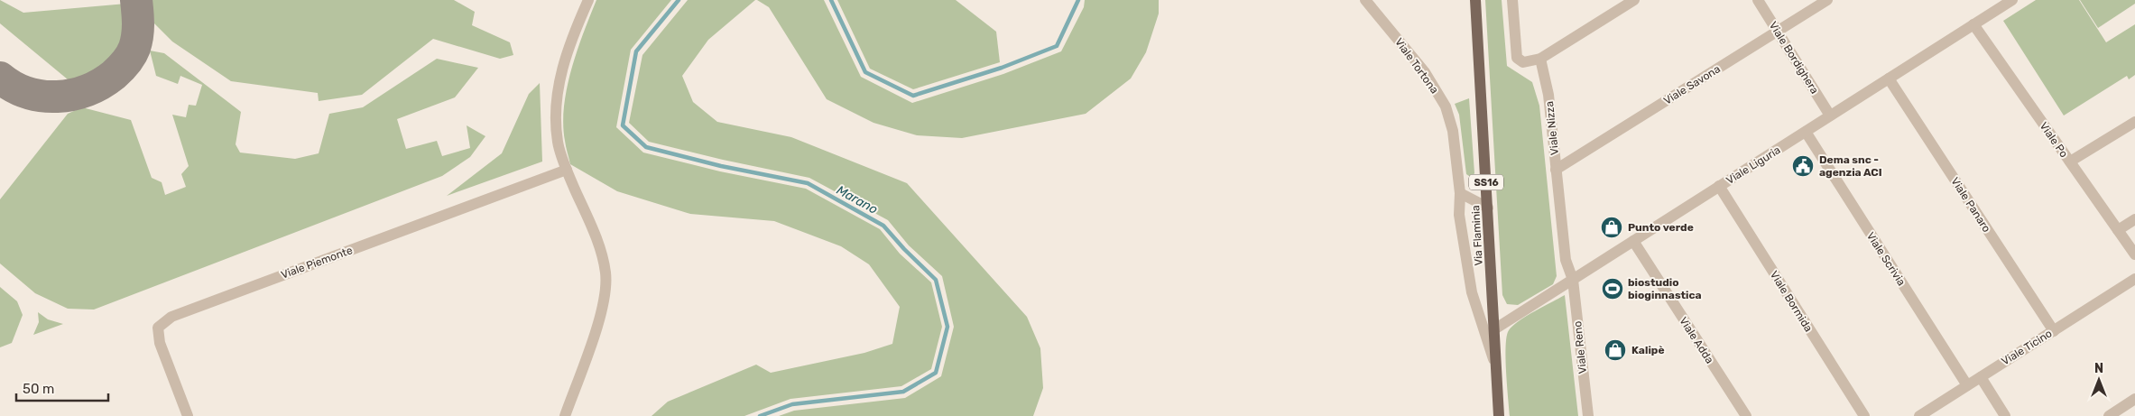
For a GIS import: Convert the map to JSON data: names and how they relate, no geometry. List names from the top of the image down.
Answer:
{
  "streets": {
    "main road": ["SS16", "Via Flaminia"],
    "street": [
      "Viale Bordighera",
      "Viale Tortona",
      "Viale Savona",
      "Viale Nizza",
      "Viale Po",
      "Viale Liguria",
      "Viale Panaro",
      "Viale Scrivia",
      "Viale Piemonte",
      "Viale Bormida",
      "Viale Adda",
      "Viale Reno",
      "Viale Ticino"
    ]
  },
  "crossings": [
    ["Viale Bordighera", "Viale Savona"],
    ["Viale Bordighera", "Viale Liguria"],
    ["Viale Tortona", "Via Flaminia"],
    ["Viale Savona", "Viale Nizza"],
    ["Viale Nizza", "Viale Liguria"],
    ["Viale Nizza", "Viale Reno"],
    ["Viale Po", "Viale Liguria"],
    ["Viale Liguria", "Viale Panaro"],
    ["Viale Liguria", "Via Flaminia"],
    ["Viale Liguria", "Viale Scrivia"],
    ["Viale Liguria", "Viale Bormida"],
    ["Viale Liguria", "Viale Adda"],
    ["Viale Liguria", "Viale Reno"],
    ["Viale Panaro", "Viale Ticino"],
    ["Viale Scrivia", "Viale Ticino"]
  ],
  "water": ["Marano"],
  "places": {
    "public building": ["Dema snc - agenzia ACI"],
    "shop": ["Punto verde", "Kalipè"],
    "sports": ["biostudio bioginnastica"]
  },
  "scale_bar": "50 m",
  "north": "top"
}
